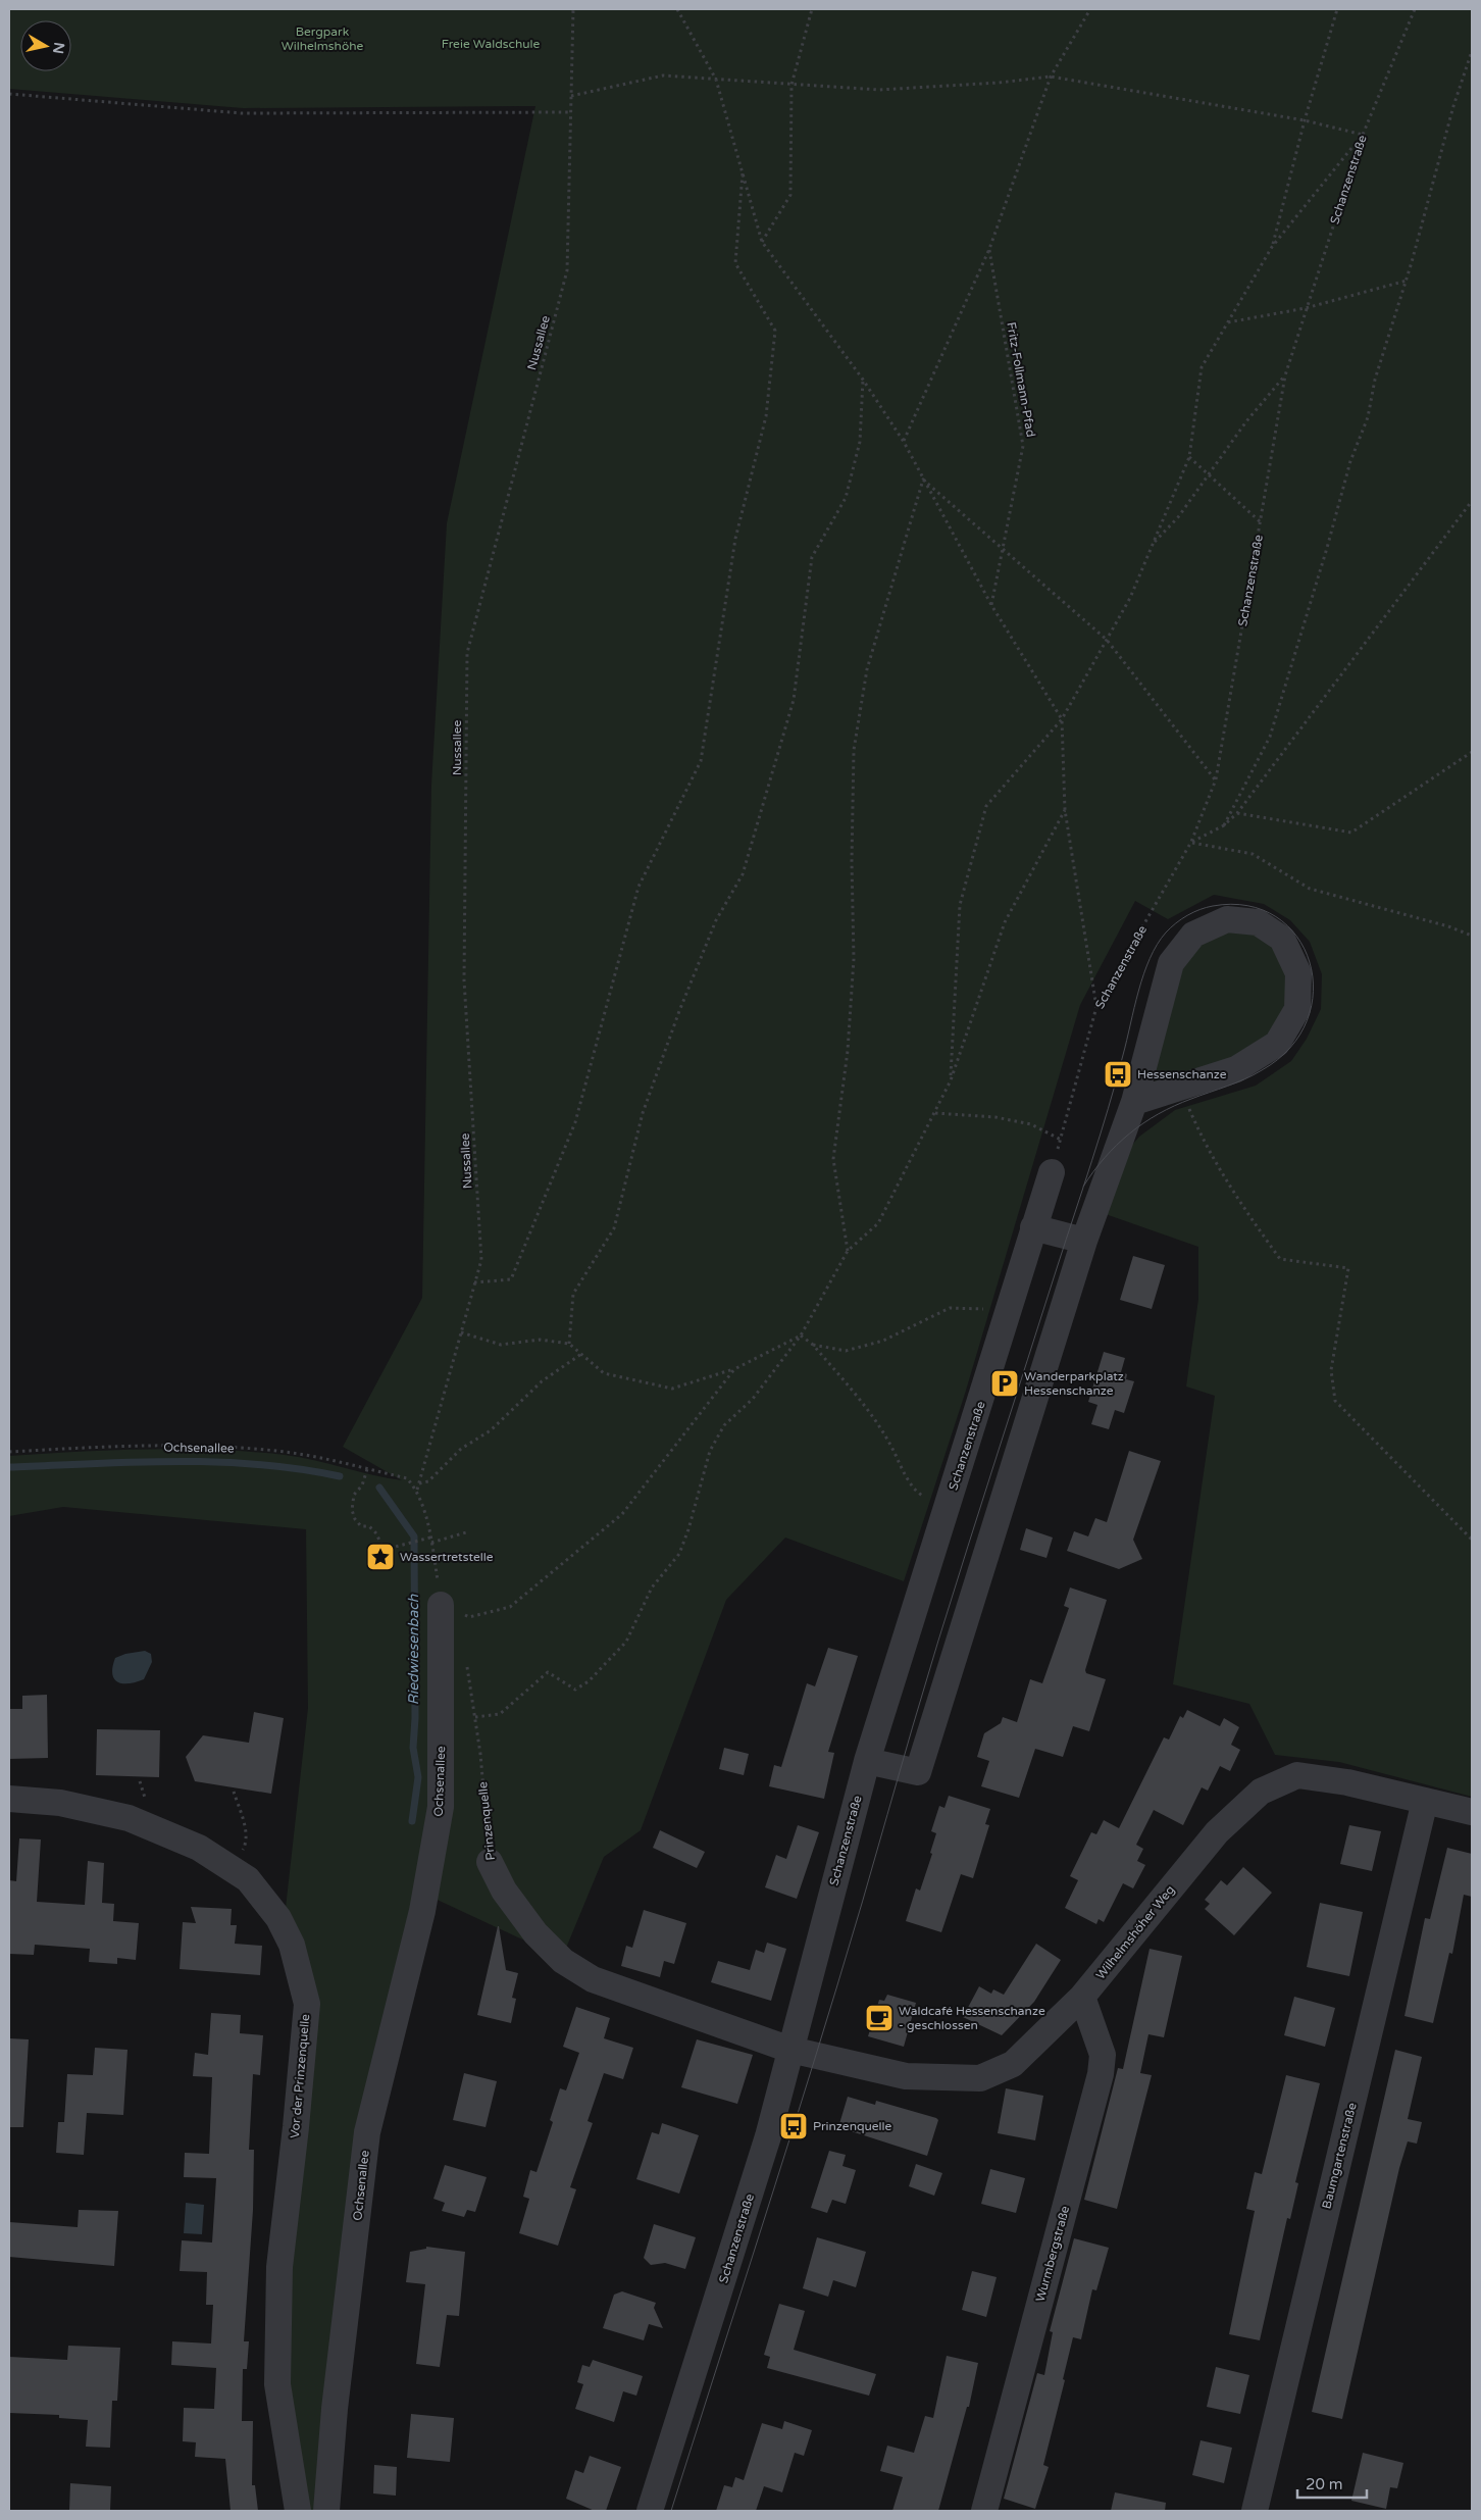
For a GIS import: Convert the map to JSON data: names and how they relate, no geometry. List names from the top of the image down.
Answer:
{
  "streets": {
    "street": [
      "Schanzenstraße",
      "Ochsenallee",
      "Prinzenquelle",
      "Wilhelmshöher Weg",
      "Vor der Prinzenquelle",
      "Baumgartenstraße",
      "Wurmbergstraße"
    ],
    "path": ["Nussallee", "Fritz-Follmann-Pfad"]
  },
  "crossings": [
    ["Schanzenstraße", "Prinzenquelle"],
    ["Schanzenstraße", "Wilhelmshöher Weg"],
    ["Nussallee", "Ochsenallee"],
    ["Prinzenquelle", "Wilhelmshöher Weg"],
    ["Wilhelmshöher Weg", "Baumgartenstraße"],
    ["Wilhelmshöher Weg", "Wurmbergstraße"]
  ],
  "water": ["Riedwiesenbach"],
  "parks": ["Bergpark Wilhelmshöhe", "Freie Waldschule"],
  "places": {
    "bus stop": ["Hessenschanze", "Prinzenquelle"],
    "parking": ["Wanderparkplatz Hessenschanze"],
    "place": ["Wassertretstelle"],
    "cafe": ["Waldcafé Hessenschanze - geschlossen"]
  },
  "scale_bar": "20 m",
  "north": "right"
}
